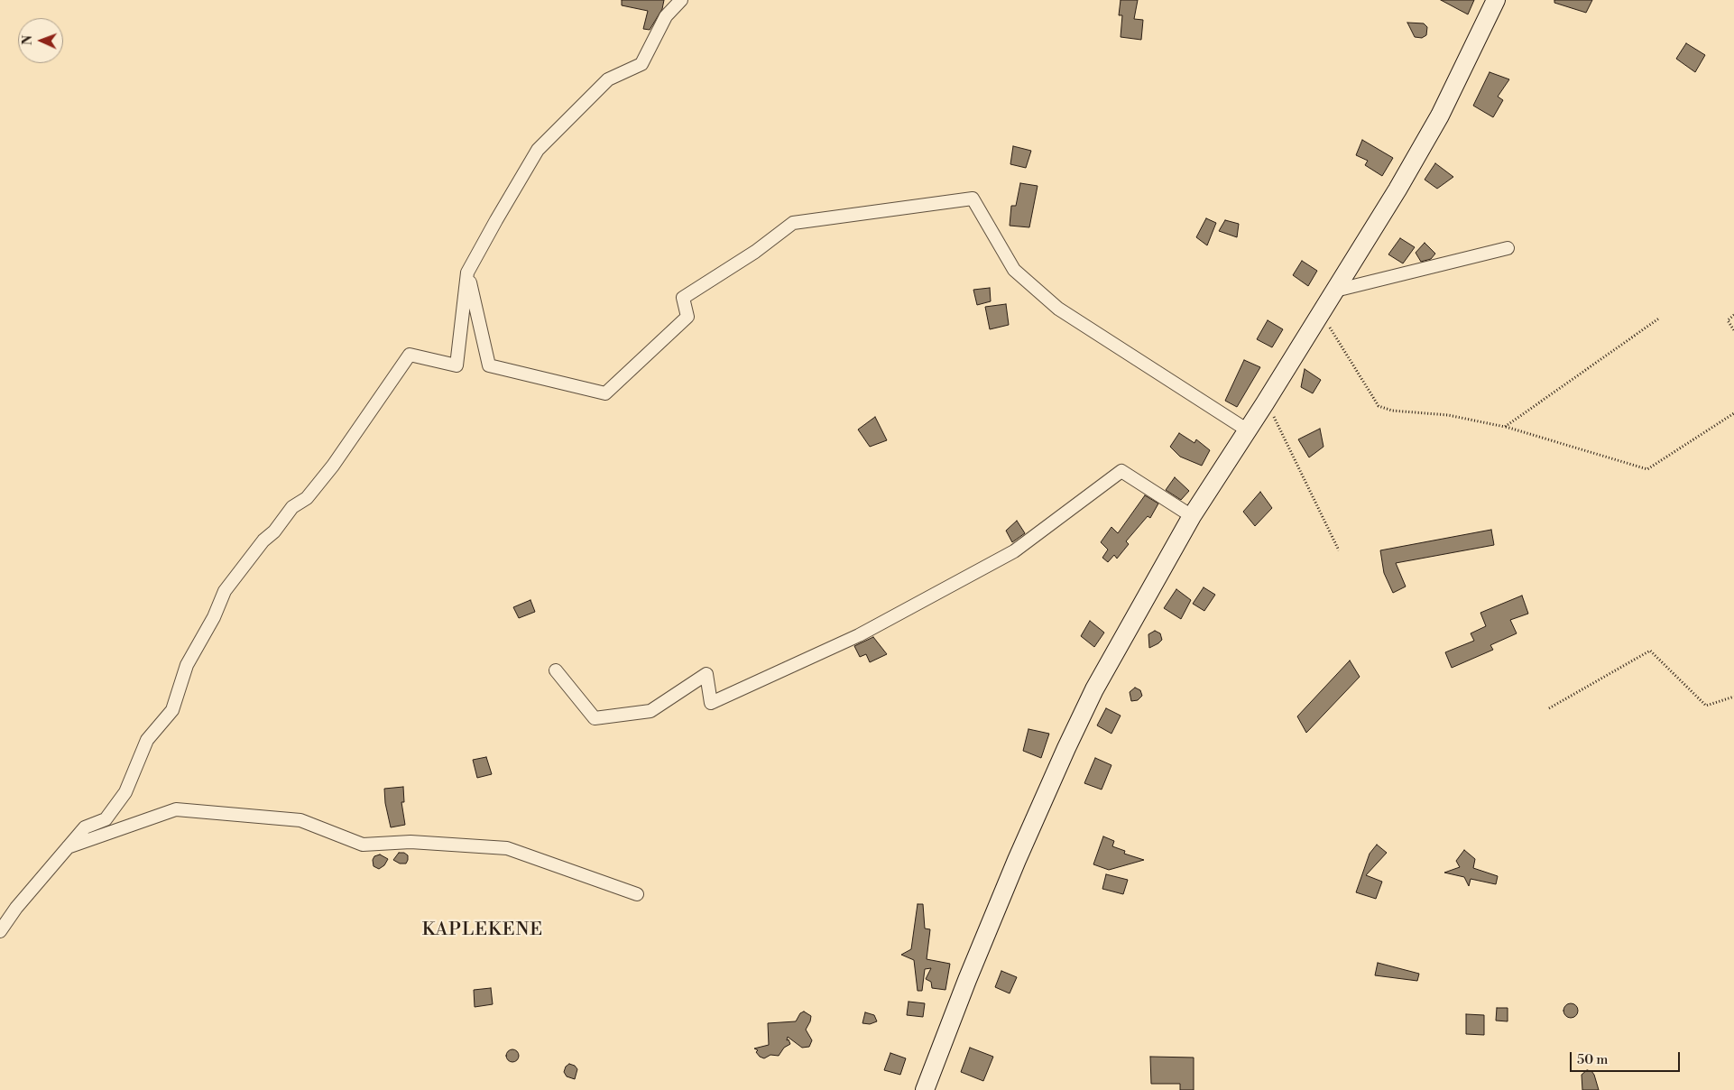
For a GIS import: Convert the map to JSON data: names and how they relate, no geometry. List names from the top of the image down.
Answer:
{
  "districts": ["KAPLEKENE"],
  "scale_bar": "50 m",
  "north": "left"
}
